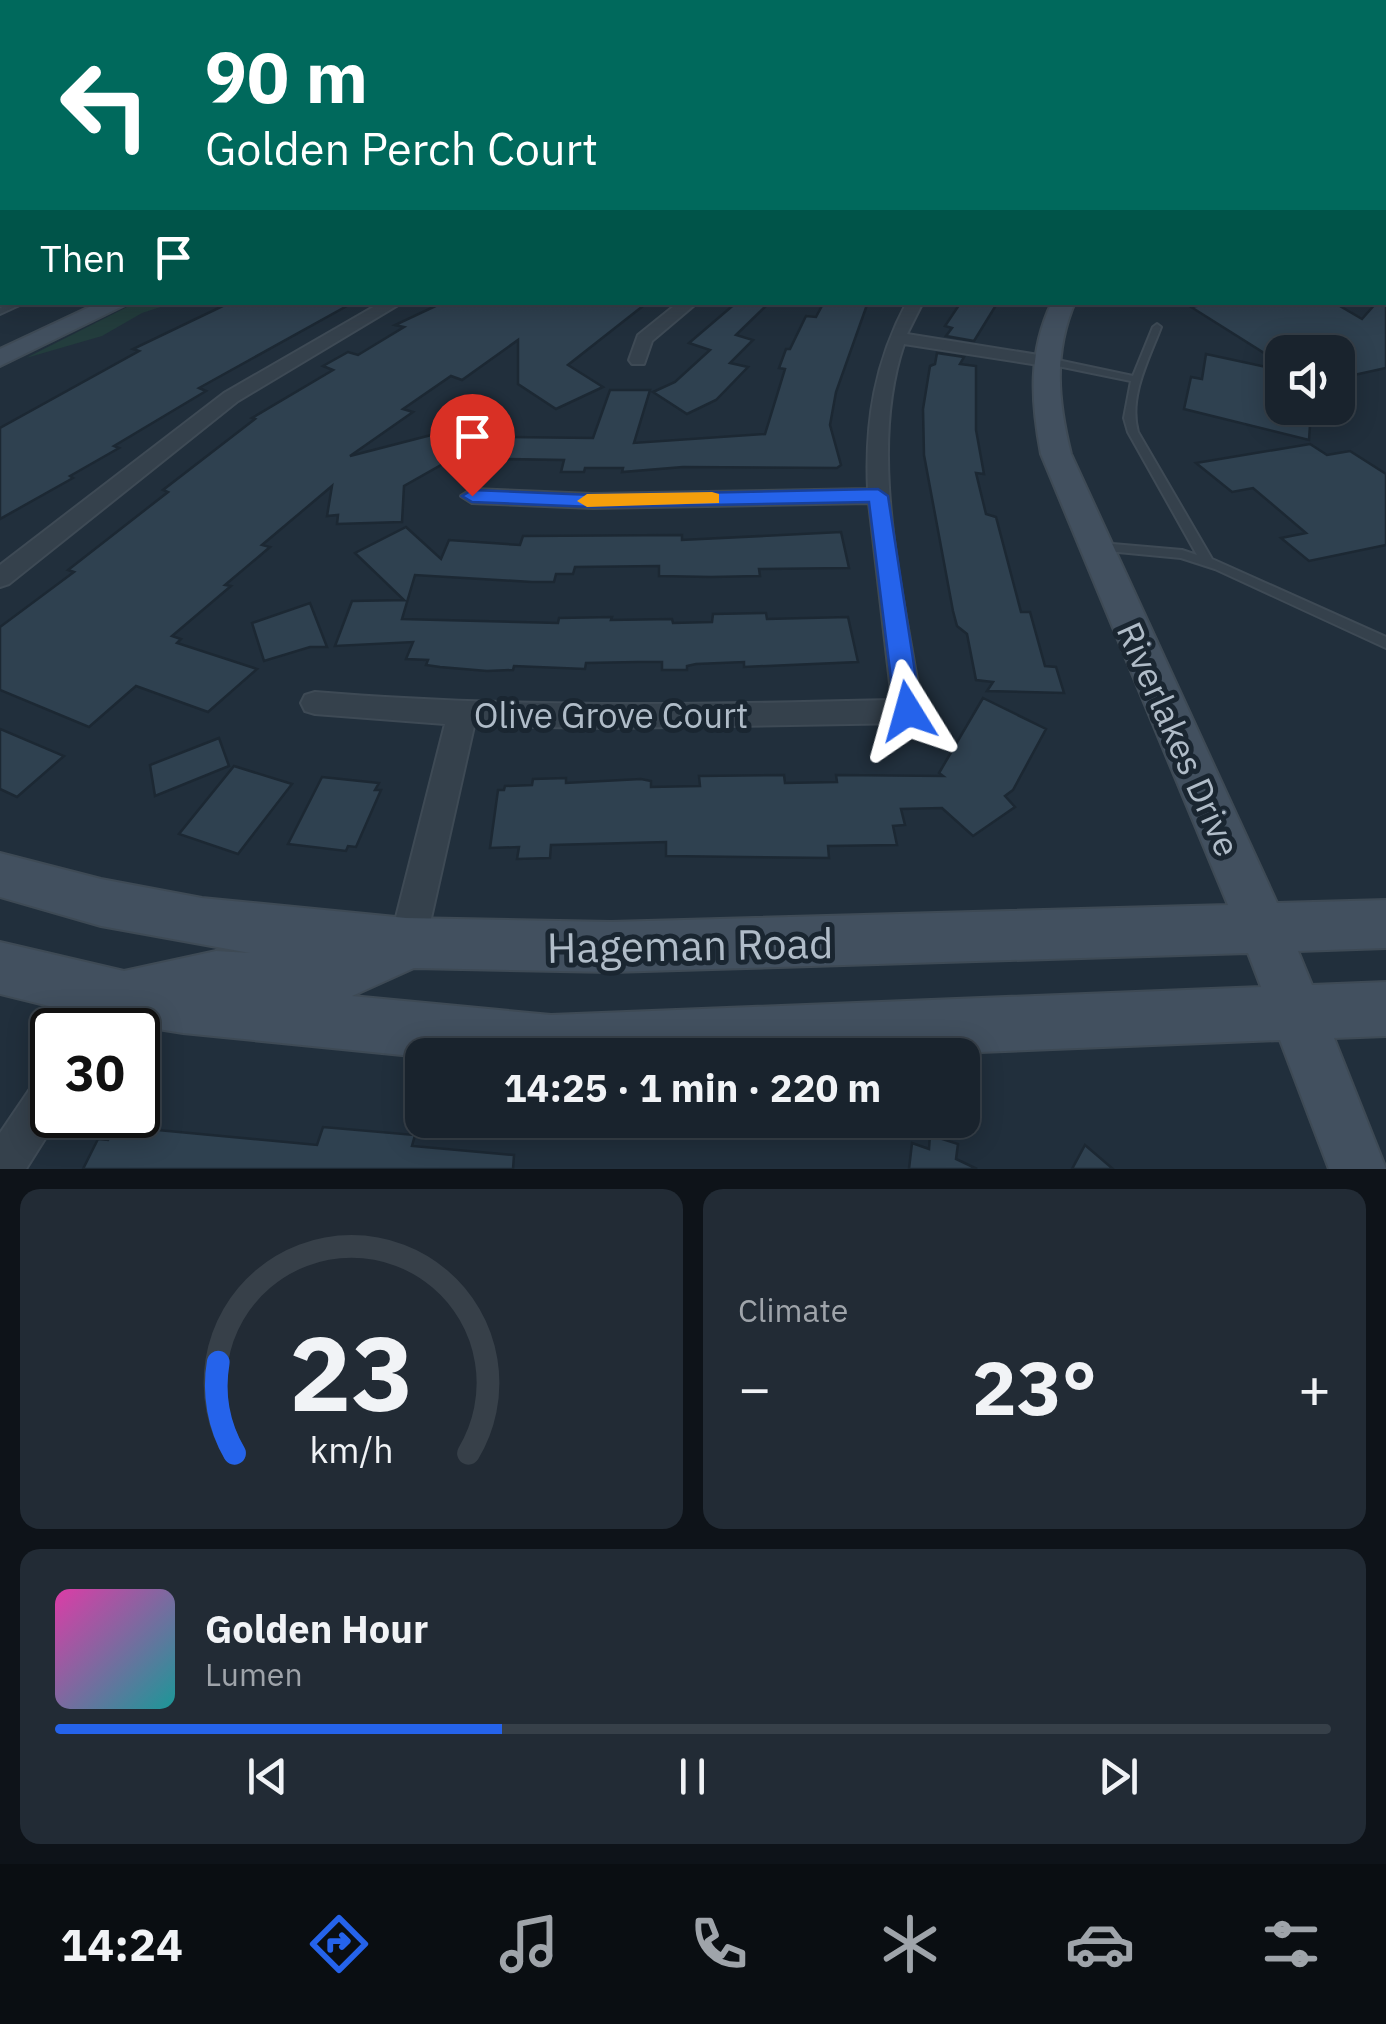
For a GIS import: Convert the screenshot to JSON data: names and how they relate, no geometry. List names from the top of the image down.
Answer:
{
  "streets": {
    "main road": ["Riverlakes Drive", "Hageman Road"],
    "street": ["Olive Grove Court"]
  },
  "crossings": [
    ["Riverlakes Drive", "Hageman Road"]
  ],
  "page": {
    "turn": ["90 m", "Golden Perch Court"],
    "then": "Then",
    "limit": "30",
    "trip": "14:25 · 1 min · 220 m",
    "tile": "Climate",
    "heat": ["−", "23°", "+"],
    "song": ["Golden Hour", "Lumen"],
    "tabs": "14:24",
    "gauge": ["23", "km/h"]
  }
}
